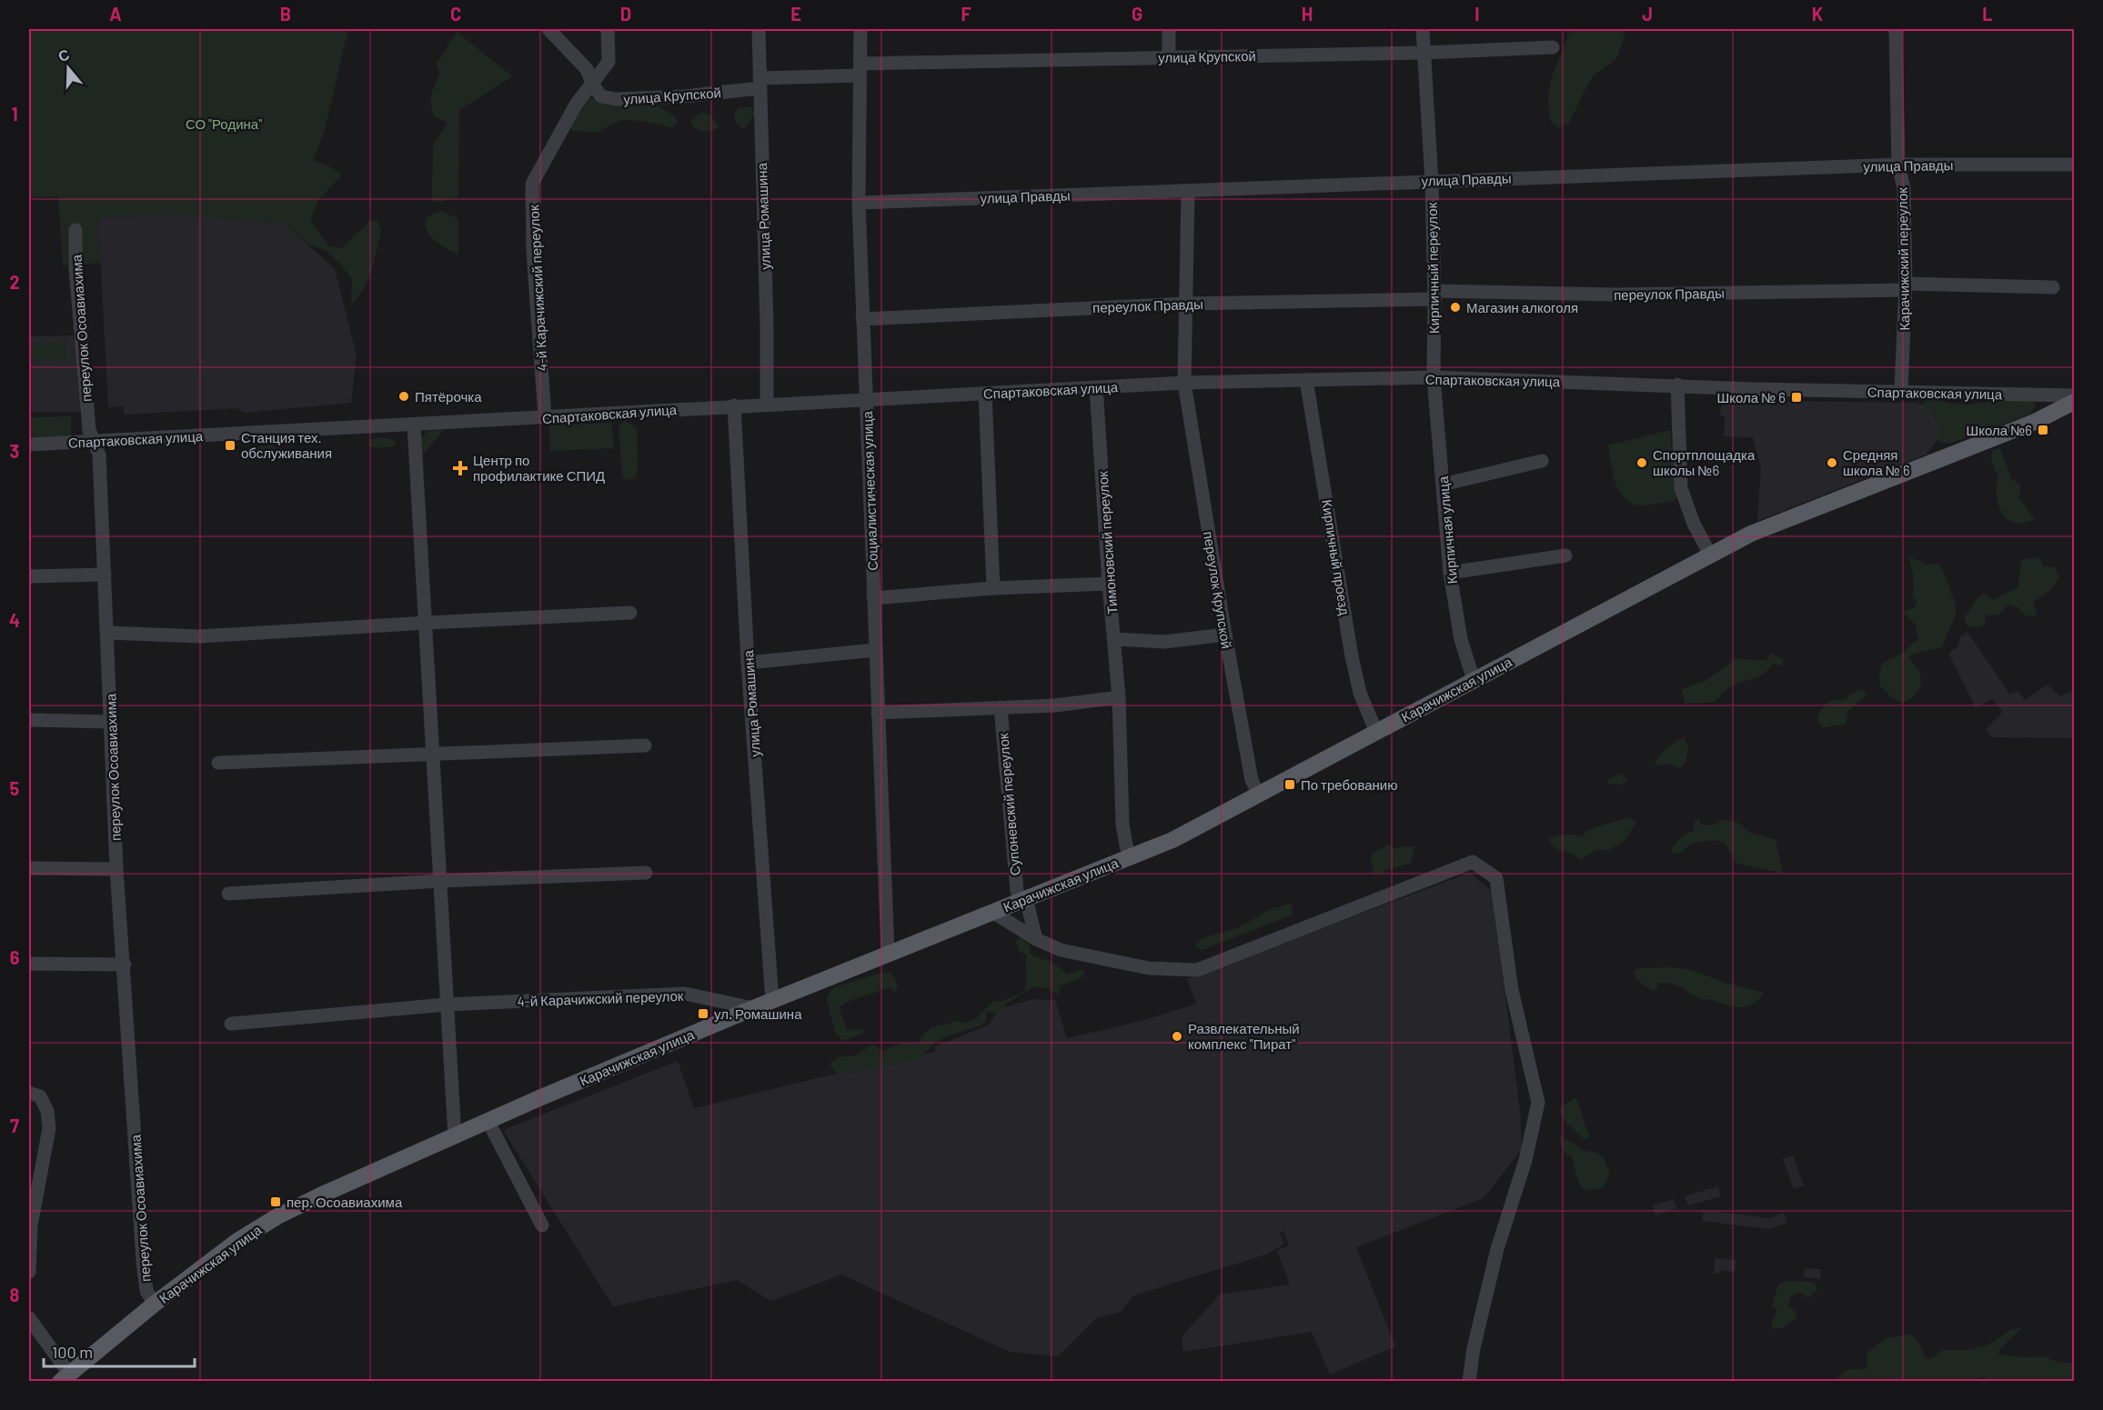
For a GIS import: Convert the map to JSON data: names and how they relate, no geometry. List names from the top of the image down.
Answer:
{
  "streets": {
    "main road": ["Карачижская улица"],
    "street": [
      "улица Крупской",
      "улица Правды",
      "улица Ромашина",
      "Карачижский переулок",
      "Кирпичный переулок",
      "4-й Карачижский переулок",
      "переулок Правды",
      "переулок Осоавиахима",
      "Спартаковская улица",
      "Социалистическая улица",
      "Кирпичная улица",
      "Тимоновский переулок",
      "Кирпичный проезд",
      "переулок Крупской",
      "Супоневский переулок"
    ]
  },
  "crossings": [
    ["улица Крупской", "улица Ромашина"],
    ["улица Крупской", "Кирпичный переулок"],
    ["улица Крупской", "4-й Карачижский переулок"],
    ["улица Крупской", "Социалистическая улица"],
    ["улица Правды", "Карачижский переулок"],
    ["улица Правды", "Кирпичный переулок"],
    ["улица Правды", "Социалистическая улица"],
    ["улица Правды", "переулок Крупской"],
    ["улица Ромашина", "Спартаковская улица"],
    ["улица Ромашина", "Карачижская улица"],
    ["Карачижский переулок", "переулок Правды"],
    ["Карачижский переулок", "Спартаковская улица"],
    ["Кирпичный переулок", "переулок Правды"],
    ["Кирпичный переулок", "Спартаковская улица"],
    ["Кирпичный переулок", "Кирпичная улица"],
    ["4-й Карачижский переулок", "Спартаковская улица"],
    ["4-й Карачижский переулок", "Карачижская улица"],
    ["переулок Правды", "Социалистическая улица"],
    ["переулок Правды", "переулок Крупской"],
    ["переулок Осоавиахима", "Спартаковская улица"],
    ["переулок Осоавиахима", "Карачижская улица"],
    ["Спартаковская улица", "Социалистическая улица"],
    ["Спартаковская улица", "Кирпичная улица"],
    ["Спартаковская улица", "Тимоновский переулок"],
    ["Спартаковская улица", "Кирпичный проезд"],
    ["Спартаковская улица", "переулок Крупской"],
    ["Социалистическая улица", "Карачижская улица"],
    ["Кирпичная улица", "Карачижская улица"],
    ["Тимоновский переулок", "Карачижская улица"],
    ["Кирпичный проезд", "Карачижская улица"],
    ["переулок Крупской", "Карачижская улица"],
    ["Карачижская улица", "Супоневский переулок"]
  ],
  "parks": ["СО \"Родина\""],
  "places": {
    "other": [
      "Магазин алкоголя",
      "Пятёрочка",
      "Спортплощадка школы №6",
      "Средняя школа № 6",
      "Развлекательный комплекс \"Пират\""
    ],
    "transit": [
      "Школа № 6",
      "Школа №6",
      "Станция тех. обслуживания",
      "По требованию",
      "ул. Ромашина",
      "пер. Осоавиахима"
    ],
    "health": ["Центр по профилактике СПИД"]
  },
  "scale_bar": "100 m",
  "north": "top",
  "grid": {
    "columns": [
      "A",
      "B",
      "C",
      "D",
      "E",
      "F",
      "G",
      "H",
      "I",
      "J",
      "K",
      "L"
    ],
    "rows": [
      "1",
      "2",
      "3",
      "4",
      "5",
      "6",
      "7",
      "8"
    ]
  }
}
